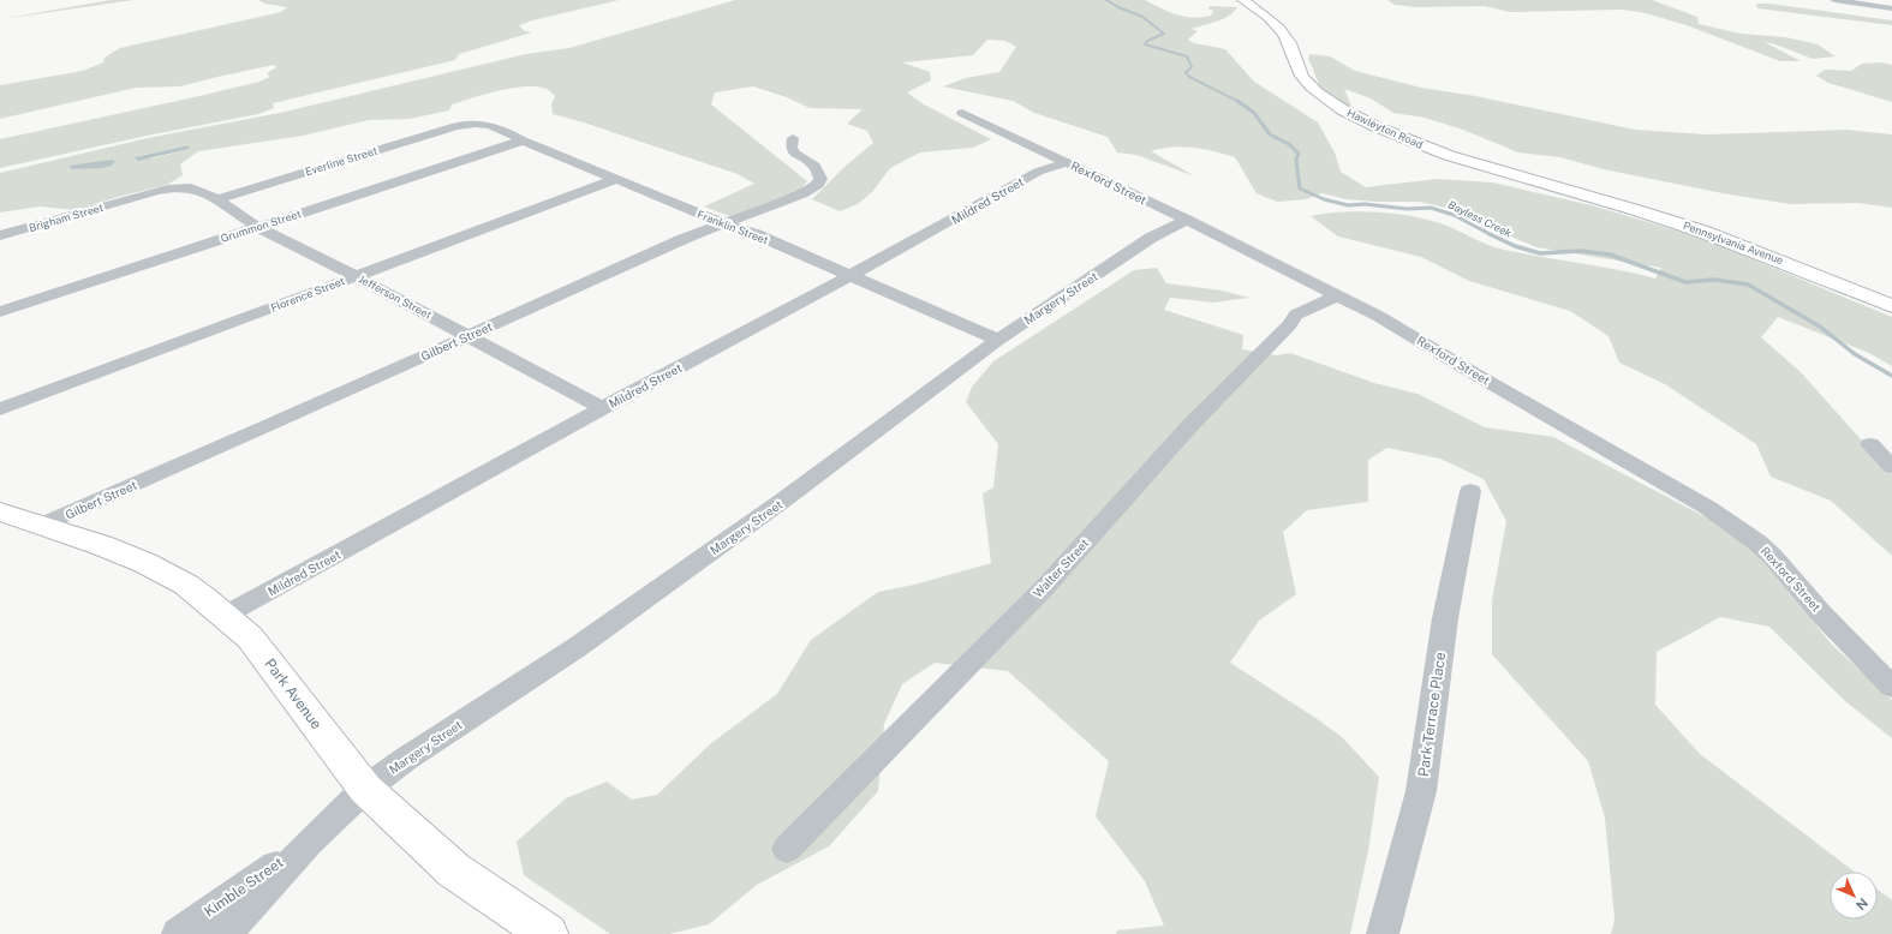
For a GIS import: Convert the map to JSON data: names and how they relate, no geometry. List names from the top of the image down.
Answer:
{
  "streets": {
    "street": [
      "Hawleyton Road",
      "Everline Street",
      "Rexford Street",
      "Mildred Street",
      "Brigham Street",
      "Grummon Street",
      "Franklin Street",
      "Pennsylvania Avenue",
      "Florence Street",
      "Jefferson Street",
      "Margery Street",
      "Gilbert Street",
      "Walter Street",
      "Park Avenue",
      "Park Terrace Place",
      "Kimble Street"
    ]
  },
  "crossings": [
    ["Hawleyton Road", "Pennsylvania Avenue"],
    ["Everline Street", "Franklin Street"],
    ["Everline Street", "Jefferson Street"],
    ["Rexford Street", "Mildred Street"],
    ["Rexford Street", "Margery Street"],
    ["Rexford Street", "Walter Street"],
    ["Mildred Street", "Franklin Street"],
    ["Mildred Street", "Jefferson Street"],
    ["Mildred Street", "Park Avenue"],
    ["Brigham Street", "Jefferson Street"],
    ["Grummon Street", "Franklin Street"],
    ["Grummon Street", "Jefferson Street"],
    ["Franklin Street", "Florence Street"],
    ["Franklin Street", "Margery Street"],
    ["Franklin Street", "Gilbert Street"],
    ["Florence Street", "Jefferson Street"],
    ["Jefferson Street", "Gilbert Street"],
    ["Margery Street", "Park Avenue"],
    ["Margery Street", "Kimble Street"],
    ["Gilbert Street", "Park Avenue"]
  ],
  "water": ["Bayless Creek"],
  "north": "bottom right"
}
